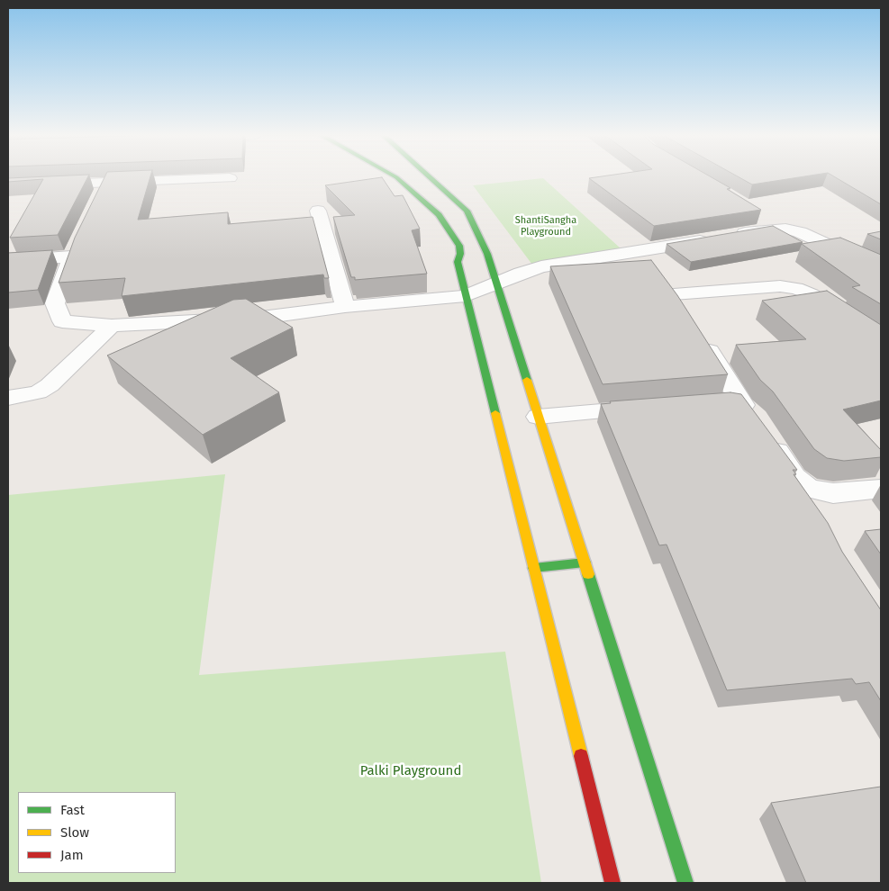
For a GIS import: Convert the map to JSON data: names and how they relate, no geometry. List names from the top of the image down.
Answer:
{
  "parks": ["ShantiSangha Playground", "Palki Playground"],
  "legend": ["Fast", "Slow", "Jam"]
}
